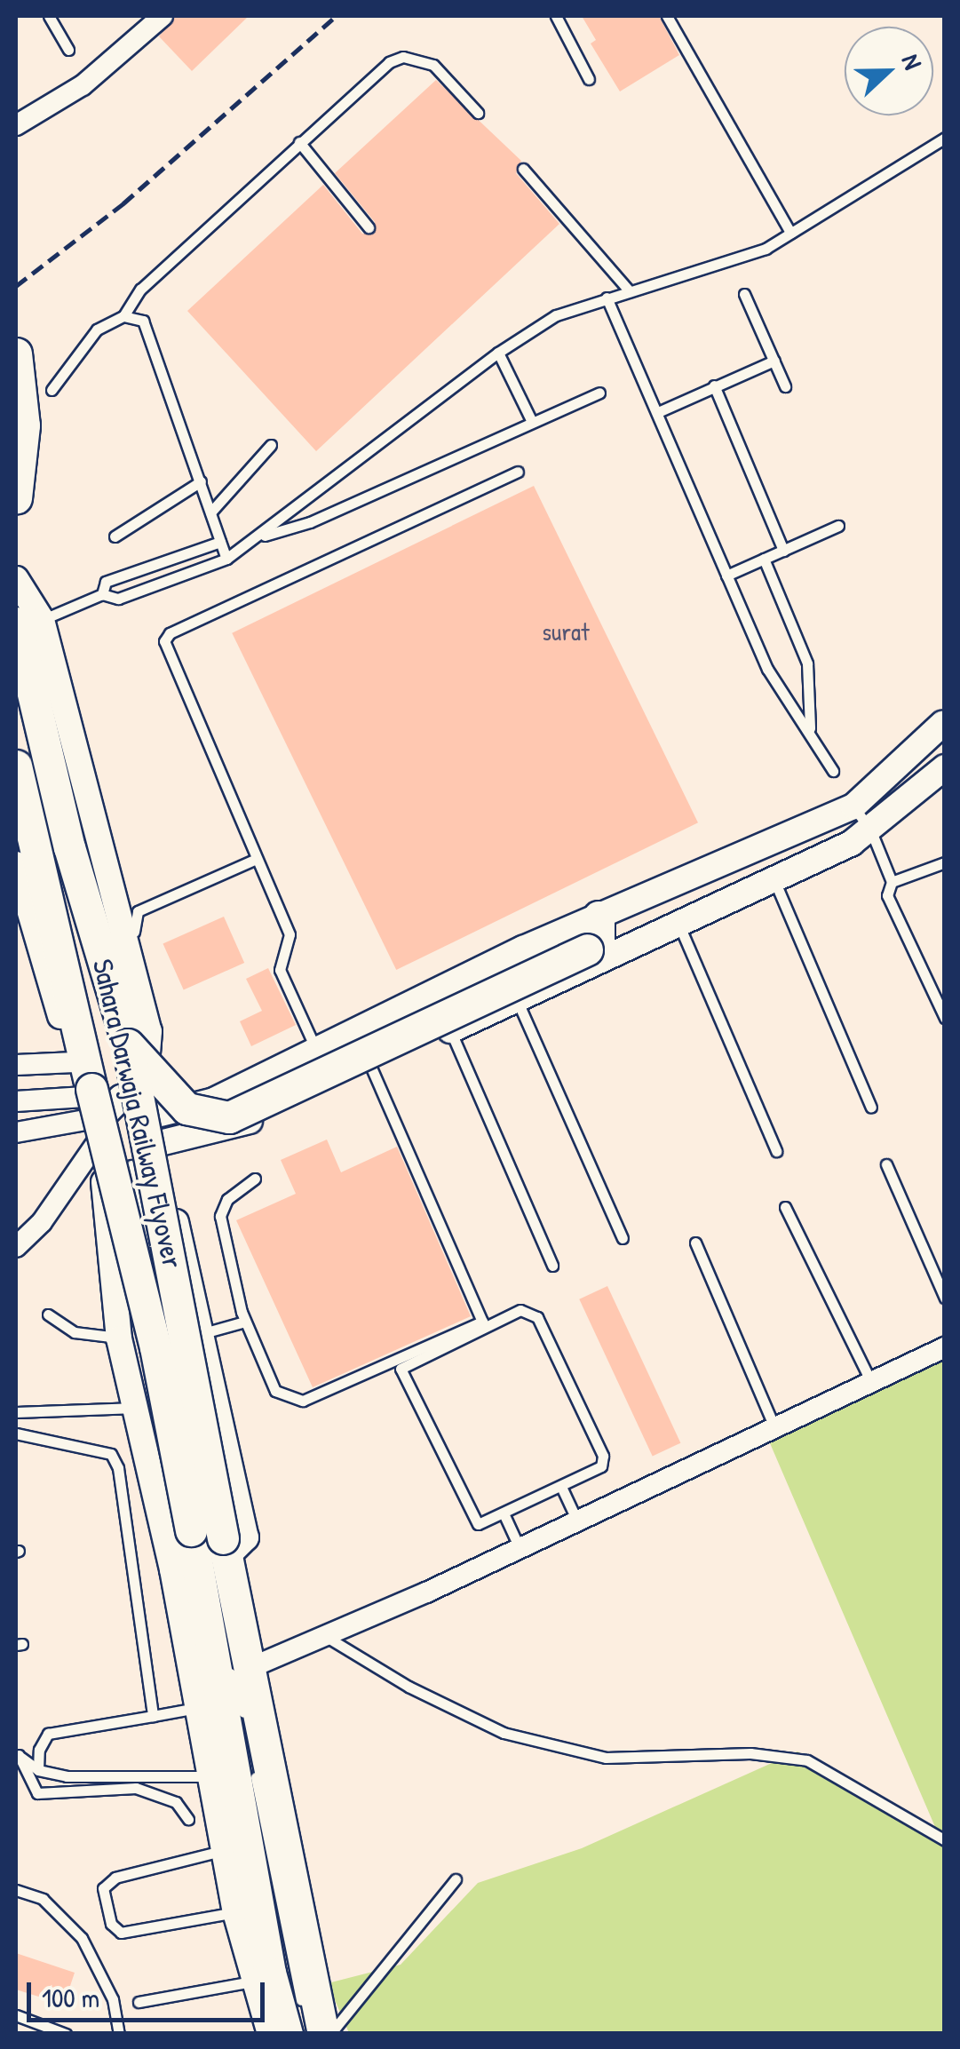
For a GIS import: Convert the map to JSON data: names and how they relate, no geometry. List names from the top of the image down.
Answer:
{
  "streets": {
    "highway": ["Sahara Darwaja Railway Flyover"]
  },
  "house_numbers": ["surat"],
  "scale_bar": "100 m",
  "north": "right"
}
